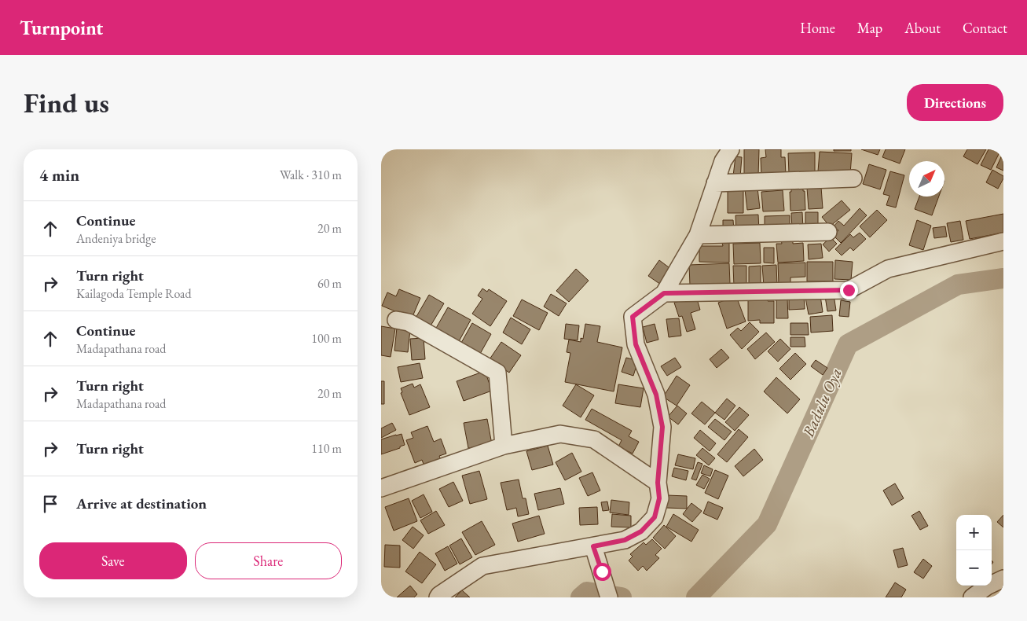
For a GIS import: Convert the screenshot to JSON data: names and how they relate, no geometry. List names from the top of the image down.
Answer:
{
  "water": ["Badulu Oya"],
  "north": "top right",
  "page": {
    "header": "Turnpoint",
    "nav": [
      "Home",
      "Map",
      "About",
      "Contact"
    ],
    "buttons": [
      "Directions",
      ["Save", "Share"]
    ],
    "title": "Find us",
    "heading": ["4 min", "Walk · 310 m"],
    "list": [
      ["Continue", "Andeniya bridge", "20 m"],
      ["Turn right", "Kailagoda Temple Road", "60 m"],
      ["Continue", "Madapathana road", "100 m"],
      ["Turn right", "Madapathana road", "20 m"],
      ["Turn right", "110 m"],
      "Arrive at destination"
    ],
    "map_buttons": ["+", "−"]
  }
}
